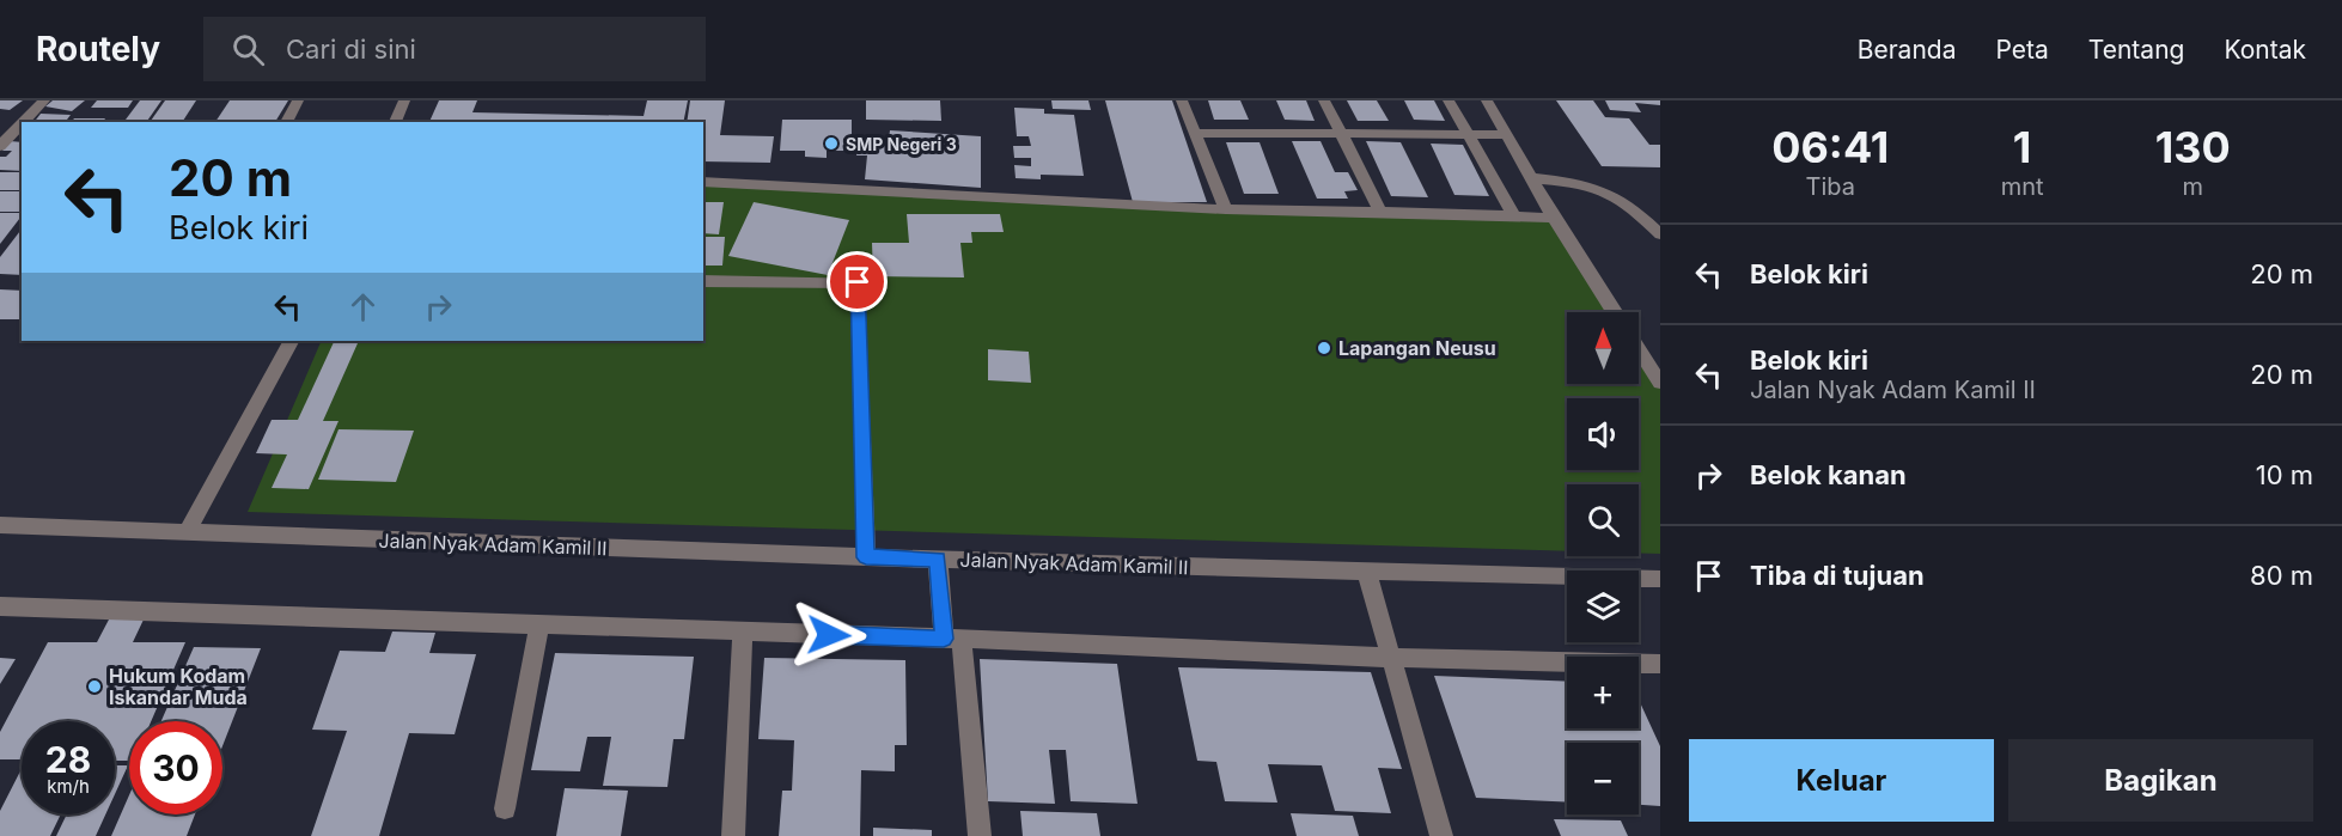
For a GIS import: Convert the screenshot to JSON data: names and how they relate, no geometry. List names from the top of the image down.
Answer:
{
  "streets": {
    "street": ["Jalan Nyak Adam Kamil II"]
  },
  "places": ["SMP Negeri 3", "Lapangan Neusu", "Hukum Kodam Iskandar Muda"],
  "north": "top",
  "page": {
    "header": "Routely",
    "search": "Cari di sini",
    "nav": [
      "Beranda",
      "Peta",
      "Tentang",
      "Kontak"
    ],
    "eta": [
      "06:41",
      "Tiba",
      "1",
      "mnt",
      "130",
      "m"
    ],
    "turn": ["20 m", "Belok kiri"],
    "list": [
      {
        "name": "Belok kiri",
        "value": "20 m"
      },
      {
        "name": "Belok kiri",
        "note": "Jalan Nyak Adam Kamil II",
        "value": "20 m"
      },
      {
        "name": "Belok kanan",
        "value": "10 m"
      },
      {
        "name": "Tiba di tujuan",
        "value": "80 m"
      }
    ],
    "map_buttons": ["+", "−"],
    "speed": "28 km/h",
    "limit": "30",
    "buttons": ["Keluar", "Bagikan"]
  }
}
